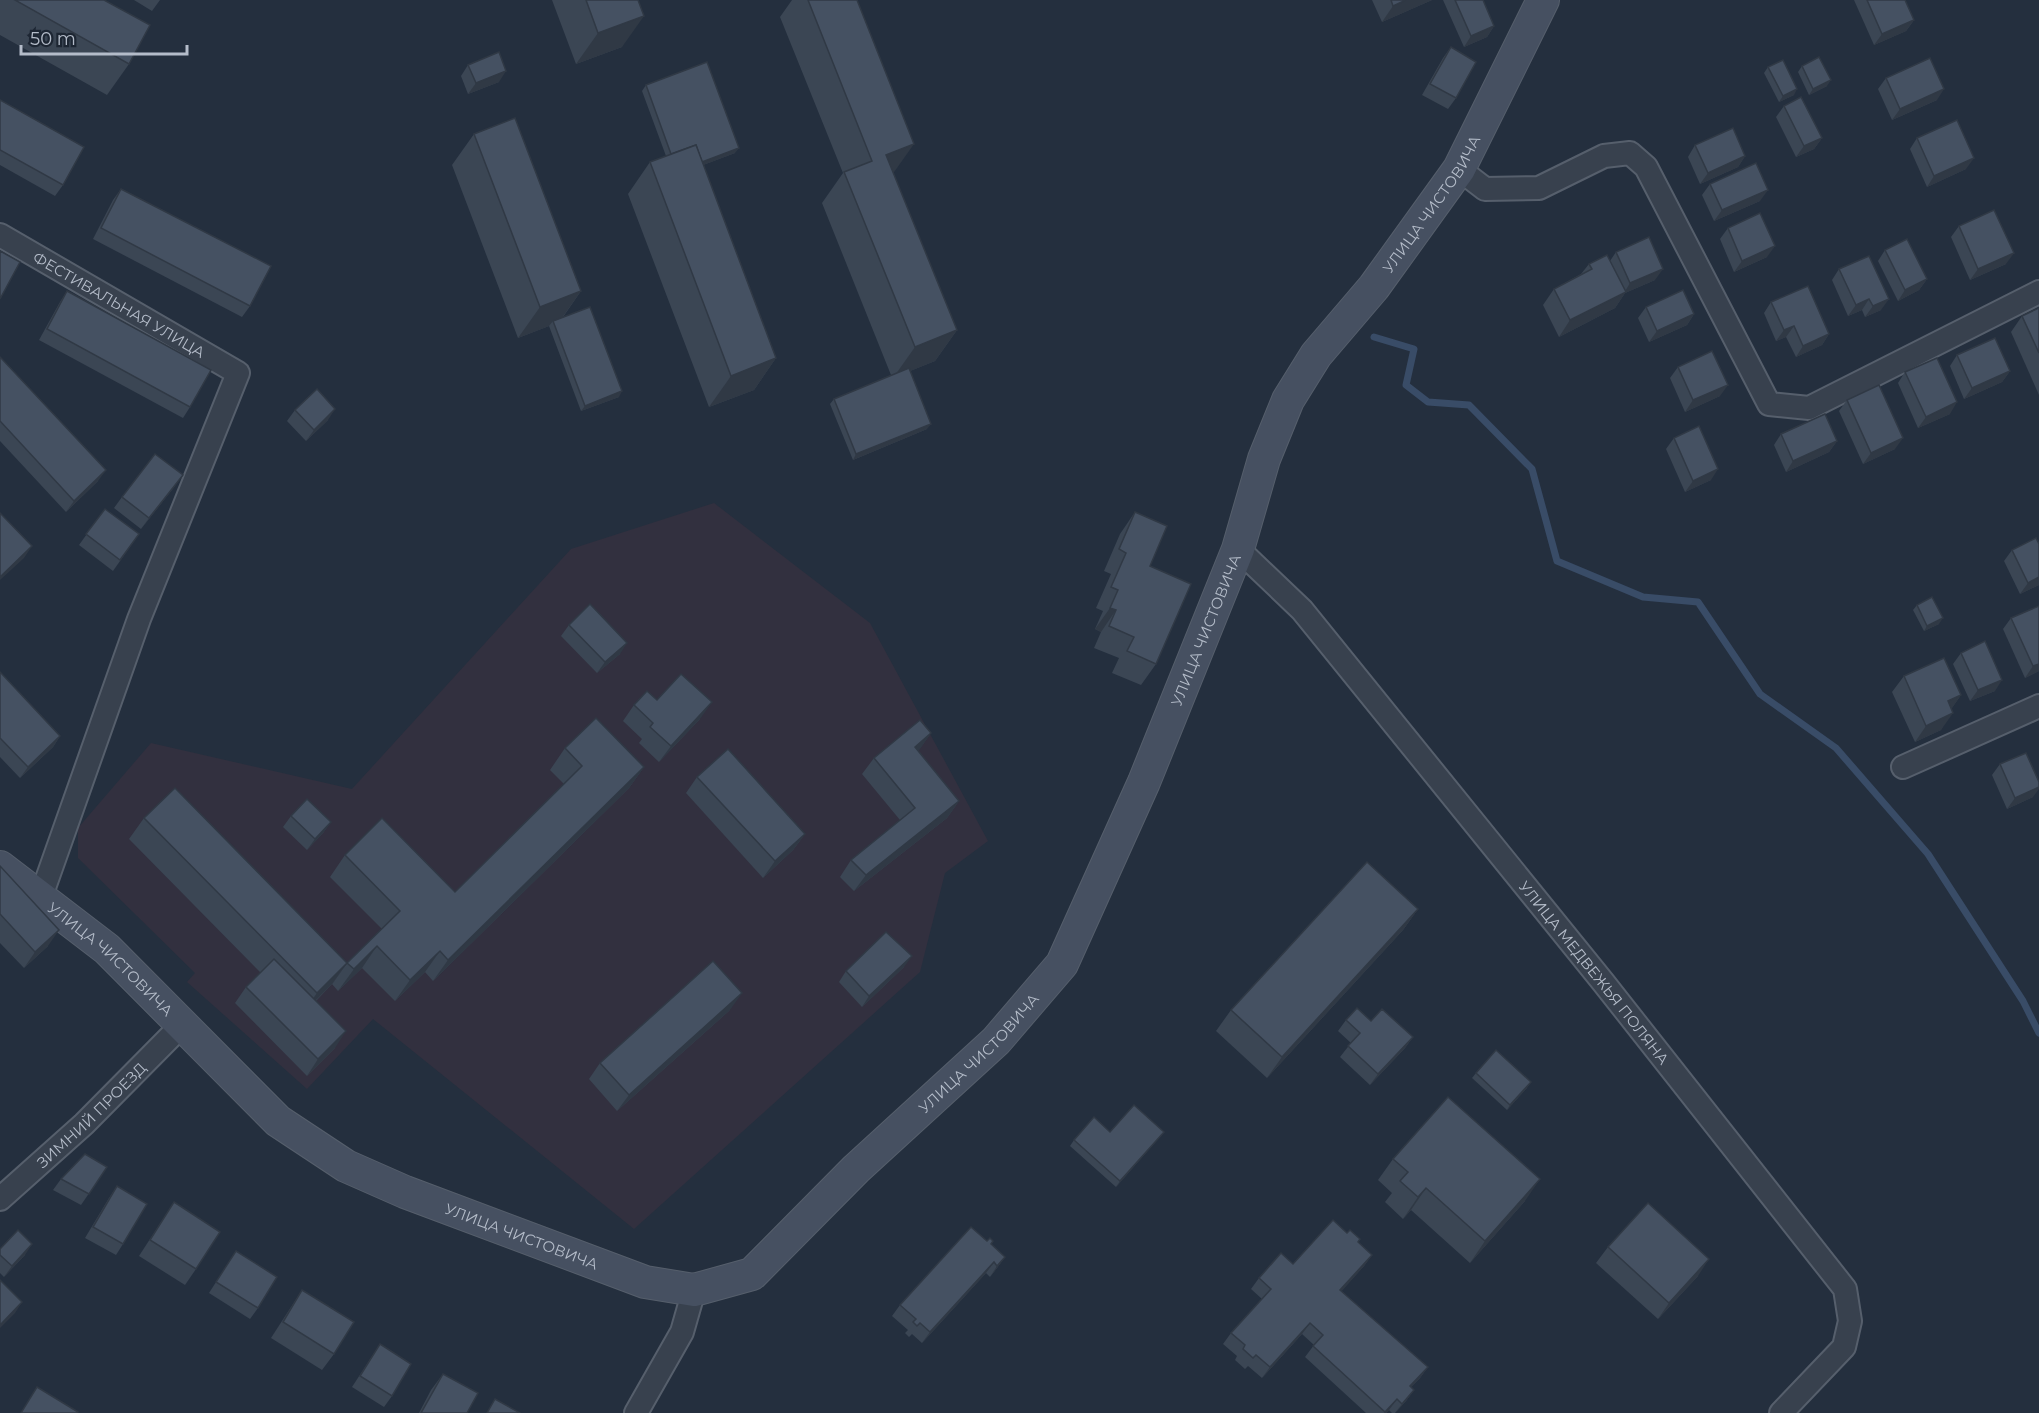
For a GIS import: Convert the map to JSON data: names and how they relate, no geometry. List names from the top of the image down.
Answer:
{
  "streets": {
    "street": [
      "УЛИЦА ЧИСТОВИЧА",
      "ФЕСТИВАЛЬНАЯ УЛИЦА",
      "УЛИЦА МЕДВЕЖЬЯ ПОЛЯНА",
      "ЗИМНИЙ ПРОЕЗД"
    ]
  },
  "crossings": [
    ["УЛИЦА ЧИСТОВИЧА", "ФЕСТИВАЛЬНАЯ УЛИЦА"],
    ["УЛИЦА ЧИСТОВИЧА", "УЛИЦА МЕДВЕЖЬЯ ПОЛЯНА"],
    ["УЛИЦА ЧИСТОВИЧА", "ЗИМНИЙ ПРОЕЗД"]
  ],
  "scale_bar": "50 m"
}
